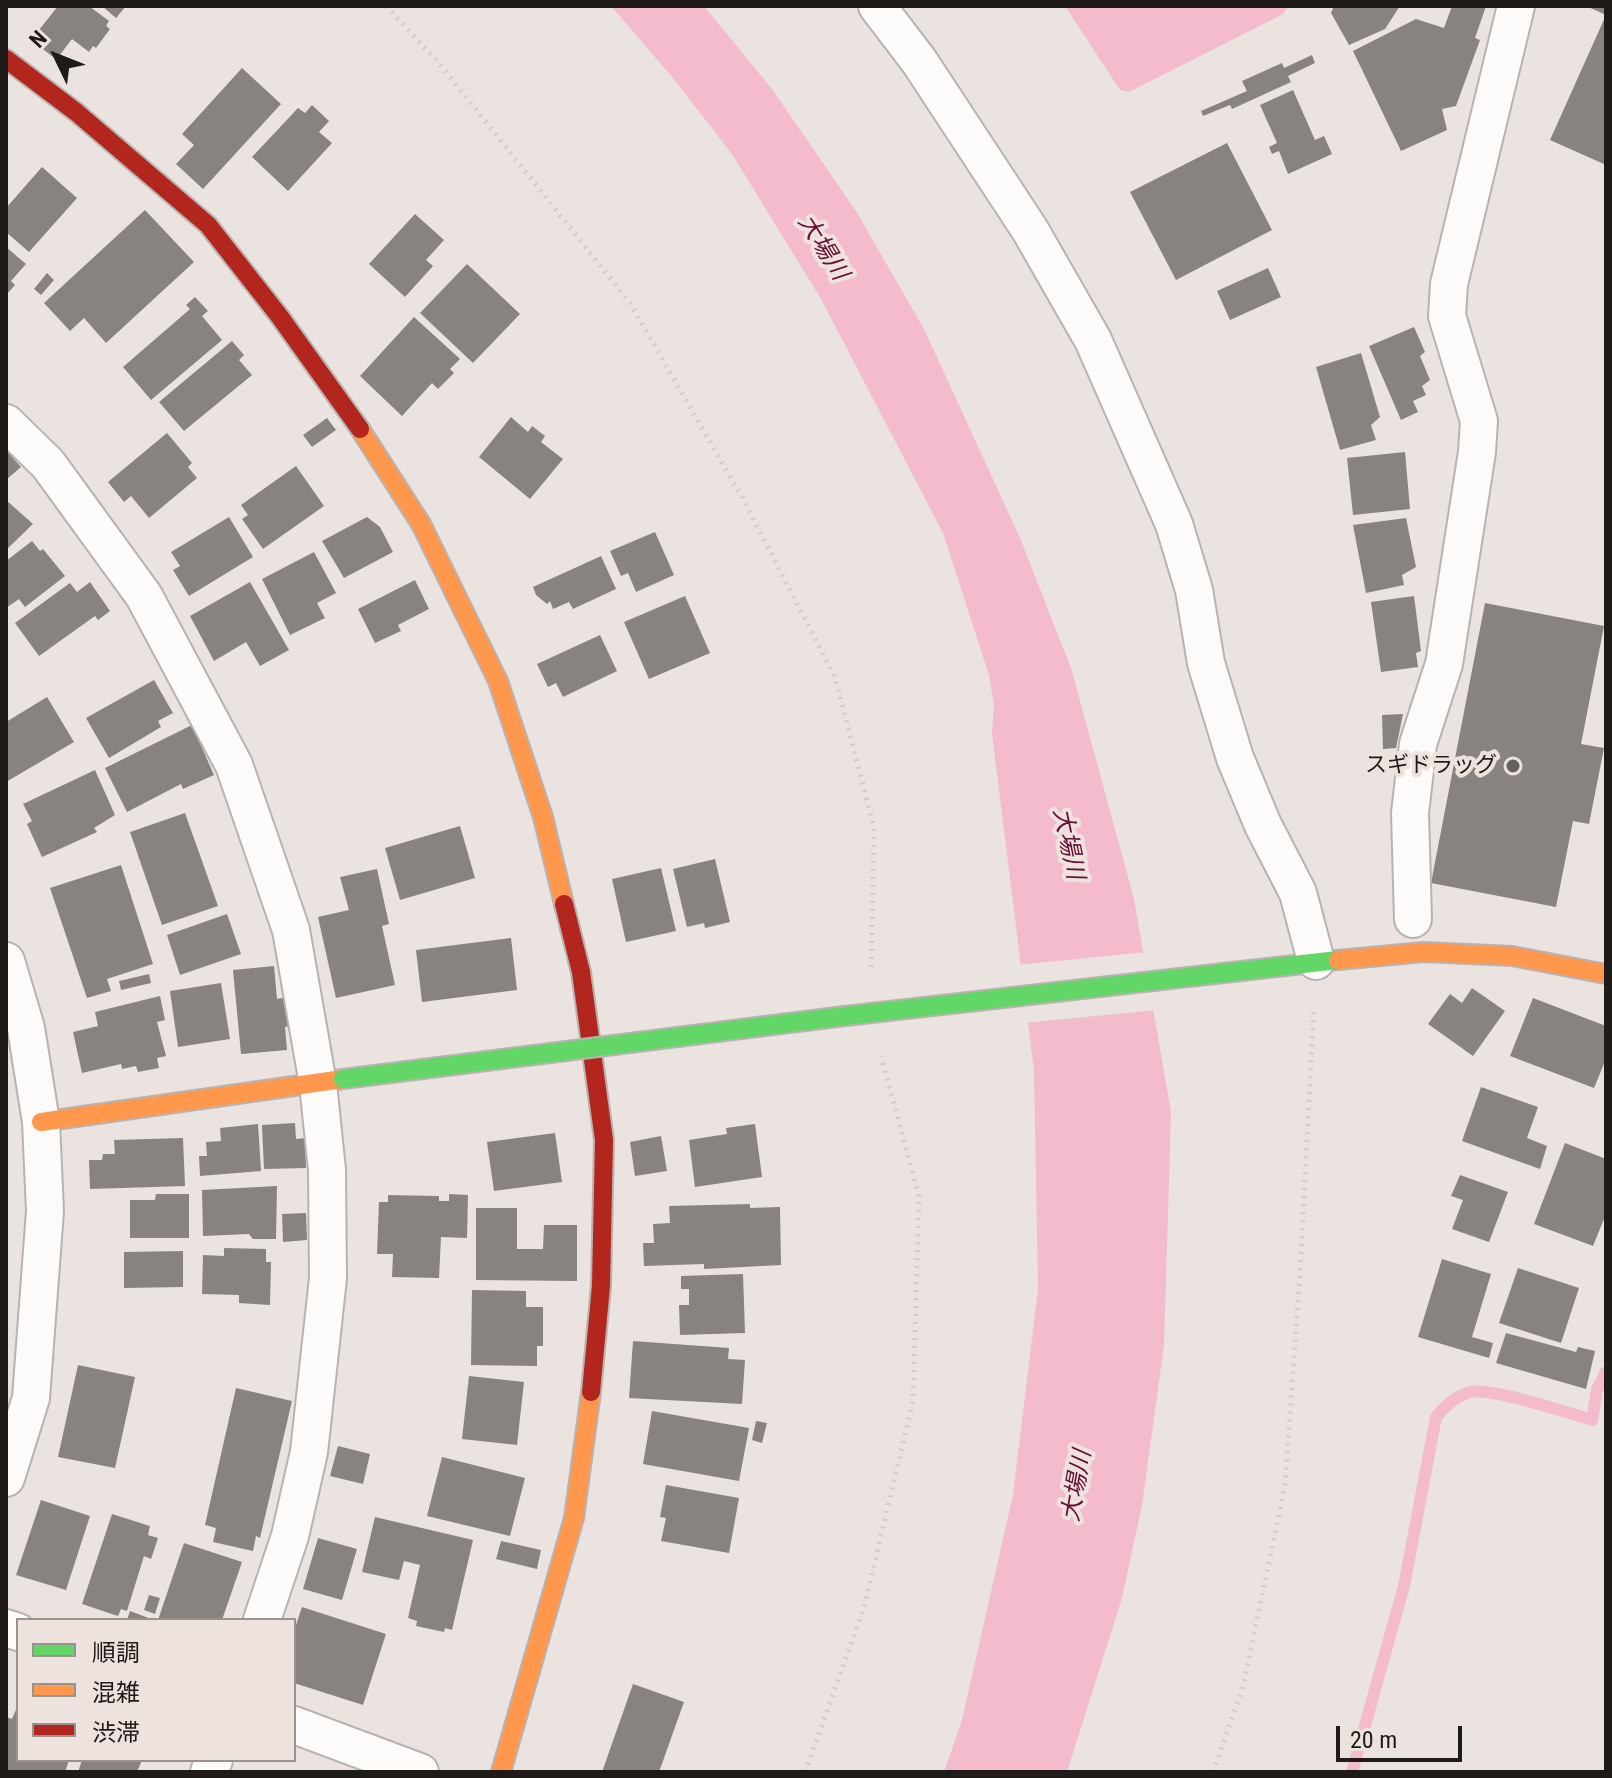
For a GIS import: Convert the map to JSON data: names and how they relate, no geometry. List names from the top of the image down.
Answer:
{
  "water": ["大場川"],
  "places": ["スギドラッグ"],
  "legend": ["順調", "混雑", "渋滞"],
  "scale_bar": "20 m",
  "north": "top left"
}
